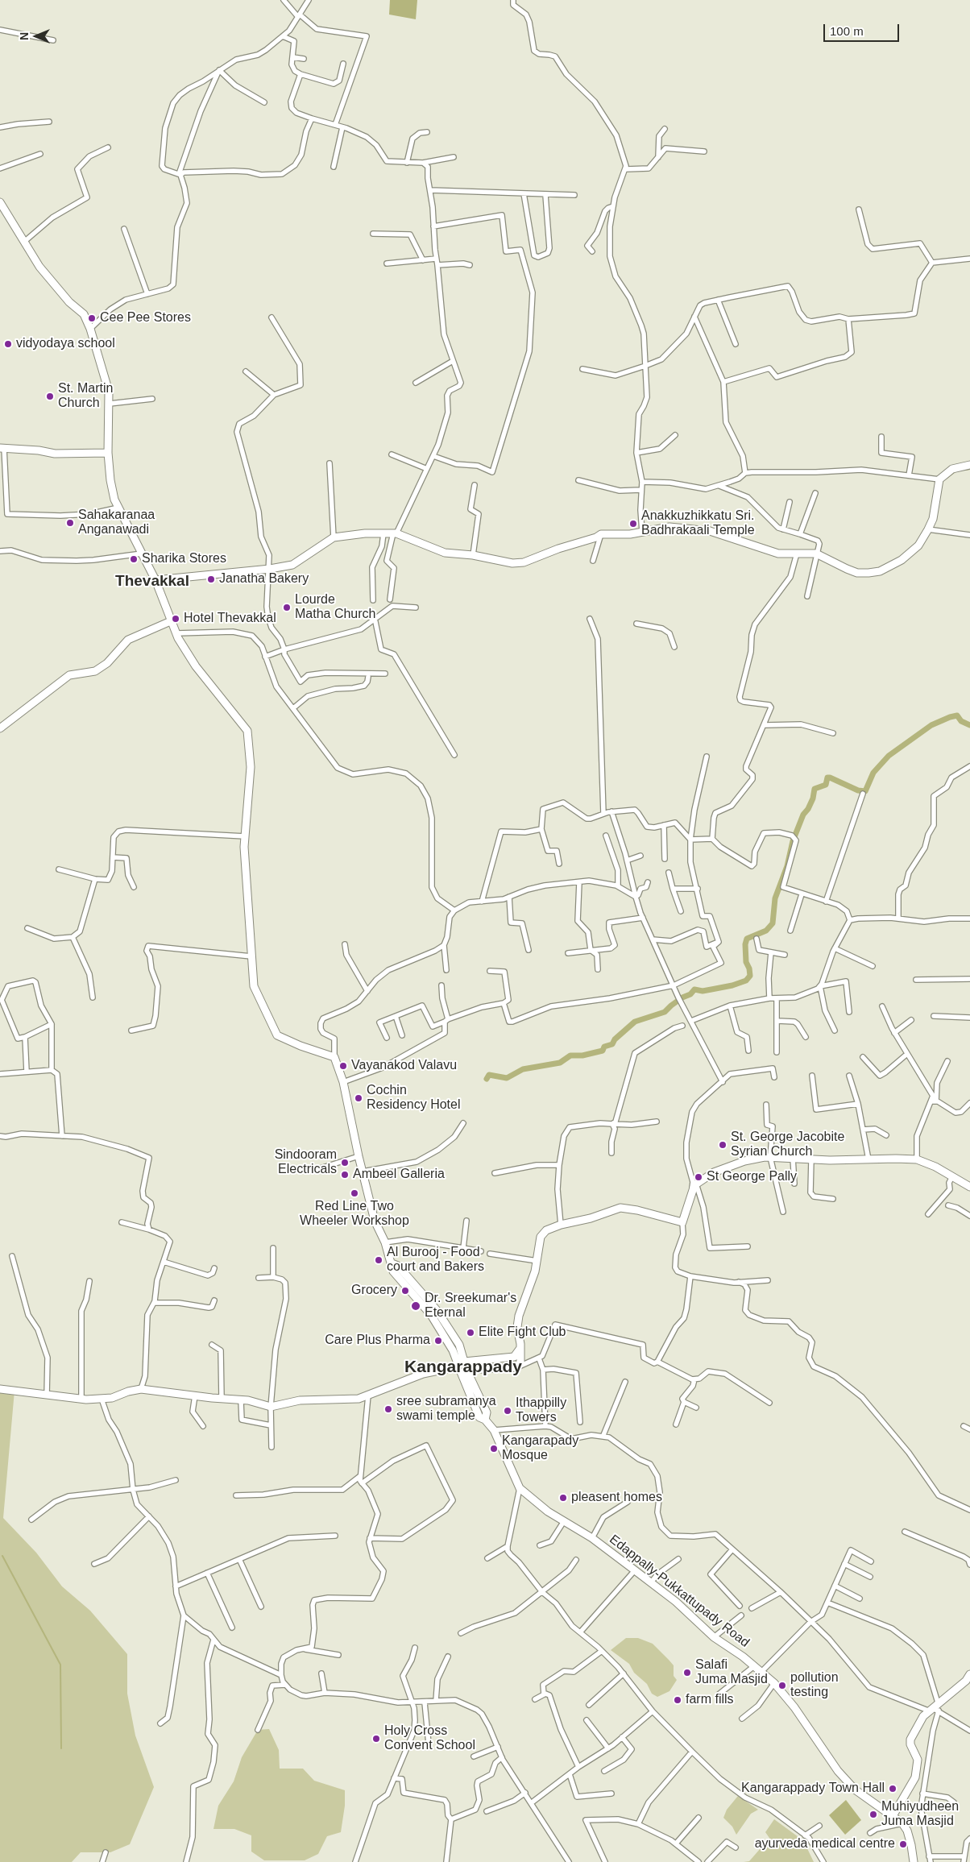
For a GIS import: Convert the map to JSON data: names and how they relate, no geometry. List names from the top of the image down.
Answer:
{
  "streets": {
    "main road": ["Edappally-Pukkattupady Road"]
  },
  "districts": ["Thevakkal", "Kangarappady"],
  "places": [
    "Cee Pee Stores",
    "vidyodaya school",
    "St. Martin Church",
    "Sahakaranaa Anganawadi",
    "Anakkuzhikkatu Sri. Badhrakaali Temple",
    "Sharika Stores",
    "Janatha Bakery",
    "Lourde Matha Church",
    "Hotel Thevakkal",
    "Vayanakod Valavu",
    "Cochin Residency Hotel",
    "St. George Jacobite Syrian Church",
    "Sindooram Electricals",
    "Ambeel Galleria",
    "St George Pally",
    "Red Line Two Wheeler Workshop",
    "Al Burooj - Food court and Bakers",
    "Grocery",
    "Dr. Sreekumar's Eternal",
    "Elite Fight Club",
    "Care Plus Pharma",
    "sree subramanya swami temple",
    "Ithappilly Towers",
    "Kangarapady Mosque",
    "pleasent homes",
    "Salafi Juma Masjid",
    "pollution testing",
    "farm fills",
    "Holy Cross Convent School",
    "Kangarappady Town Hall",
    "Muhiyudheen Juma Masjid",
    "ayurveda medical centre"
  ],
  "scale_bar": "100 m",
  "north": "left"
}
